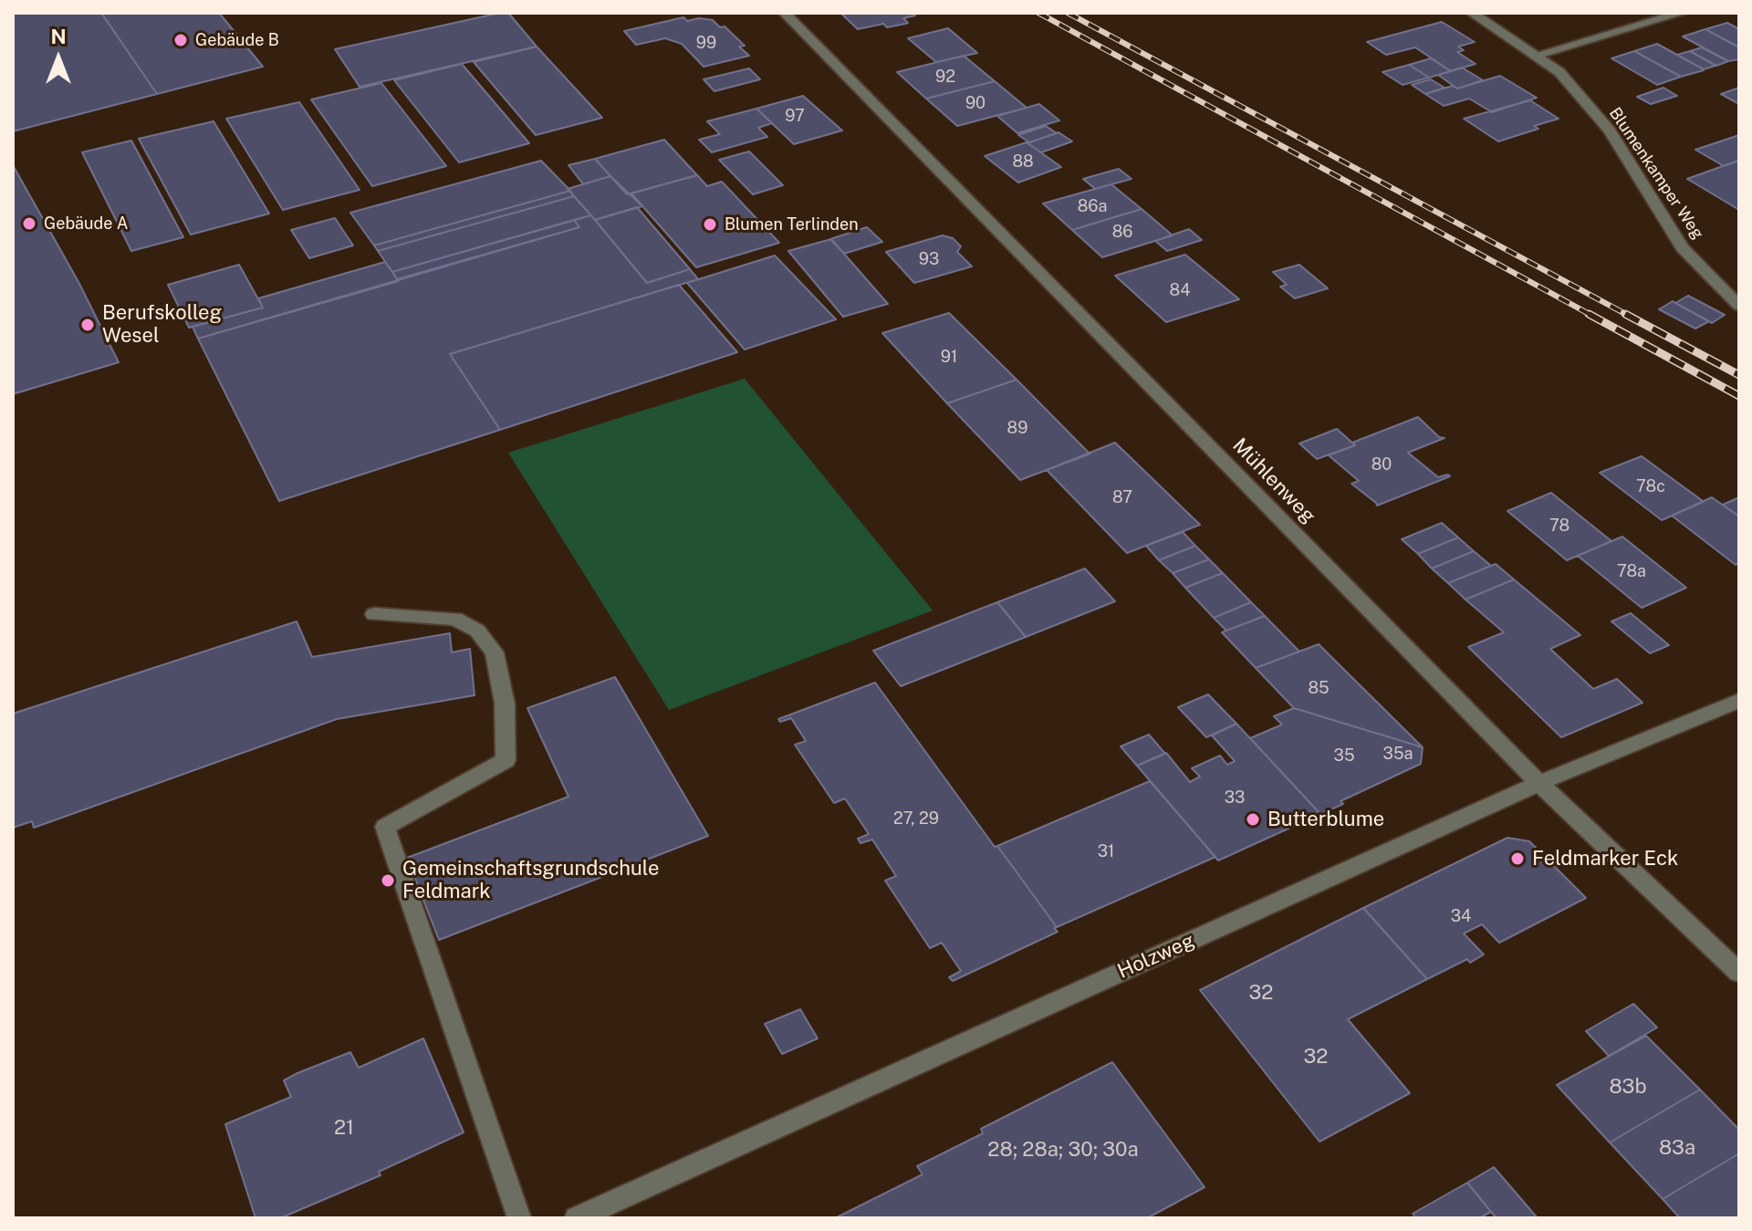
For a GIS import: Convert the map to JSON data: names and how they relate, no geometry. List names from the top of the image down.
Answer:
{
  "streets": {
    "street": ["Blumenkamper Weg", "Mühlenweg", "Holzweg"]
  },
  "crossings": [
    ["Mühlenweg", "Holzweg"]
  ],
  "places": [
    "Gebäude B",
    "Gebäude A",
    "Blumen Terlinden",
    "Berufskolleg Wesel",
    "Butterblume",
    "Feldmarker Eck",
    "Gemeinschaftsgrundschule Feldmark"
  ],
  "house_numbers": [
    "99",
    "92",
    "90",
    "97",
    "88",
    "86a",
    "86",
    "93",
    "84",
    "91",
    "89",
    "80",
    "78c",
    "87",
    "78",
    "78a",
    "85",
    "35a",
    "35",
    "33",
    "27, 29",
    "31",
    "34",
    "32",
    "32",
    "83b",
    "21",
    "83a",
    "28; 28a; 30; 30a"
  ],
  "north": "top"
}
